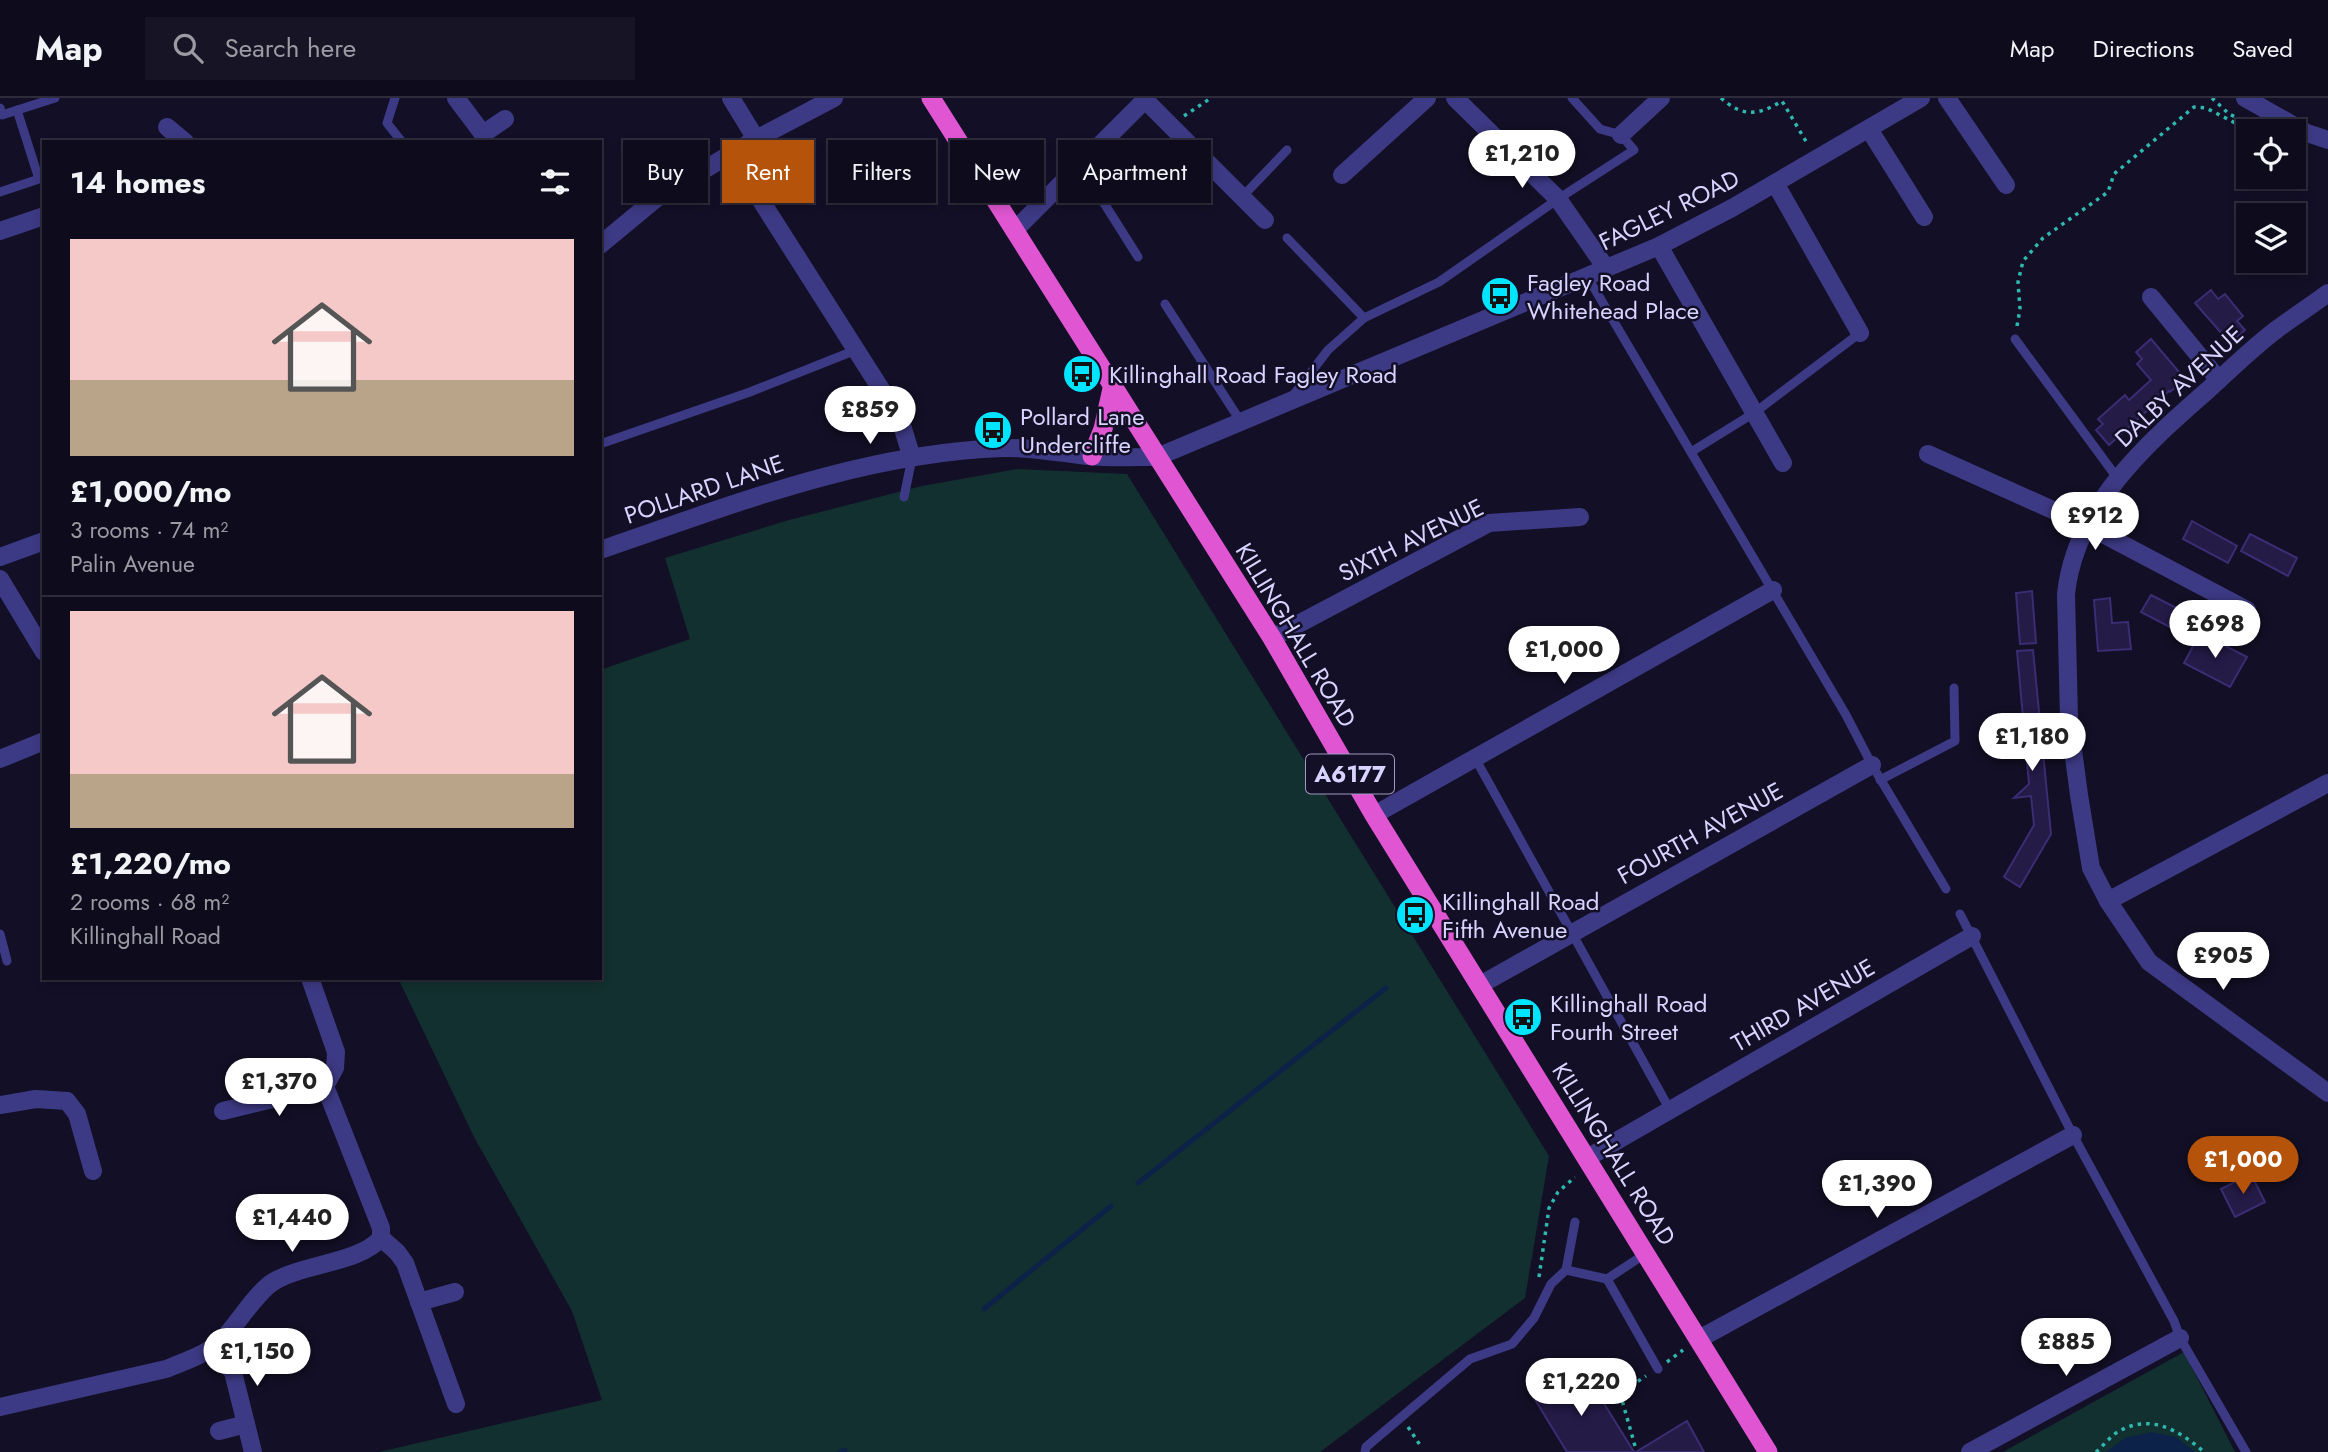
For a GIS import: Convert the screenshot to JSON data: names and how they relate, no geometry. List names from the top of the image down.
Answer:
{
  "streets": {
    "highway": ["KILLINGHALL ROAD", "A6177"],
    "street": [
      "FAGLEY ROAD",
      "DALBY AVENUE",
      "POLLARD LANE",
      "SIXTH AVENUE",
      "FOURTH AVENUE",
      "THIRD AVENUE"
    ]
  },
  "crossings": [
    ["FAGLEY ROAD", "POLLARD LANE"],
    ["FAGLEY ROAD", "KILLINGHALL ROAD"],
    ["POLLARD LANE", "KILLINGHALL ROAD"],
    ["SIXTH AVENUE", "KILLINGHALL ROAD"],
    ["KILLINGHALL ROAD", "FOURTH AVENUE"],
    ["KILLINGHALL ROAD", "THIRD AVENUE"]
  ],
  "places": {
    "bus stop": [
      "Fagley Road Whitehead Place",
      "Killinghall Road Fagley Road",
      "Pollard Lane Undercliffe",
      "Killinghall Road Fifth Avenue",
      "Killinghall Road Fourth Street"
    ]
  },
  "page": {
    "header": "Map",
    "search": "Search here",
    "nav": ["Map", "Directions", "Saved"],
    "price": [
      "£1,210",
      "£859",
      "£912",
      "£698",
      "£1,000",
      "£1,180",
      "£905",
      "£1,370",
      "£1,000",
      "£1,390",
      "£1,440",
      "£885",
      "£1,150",
      "£1,220"
    ],
    "chip": [
      "Buy",
      "Rent",
      "Filters",
      "New",
      "Apartment"
    ],
    "heading": "14 homes",
    "list": [
      {
        "name": "£1,000/mo",
        "note": "3 rooms · 74 m² · Palin Avenue"
      },
      {
        "name": "£1,220/mo",
        "note": "2 rooms · 68 m² · Killinghall Road"
      }
    ]
  }
}
